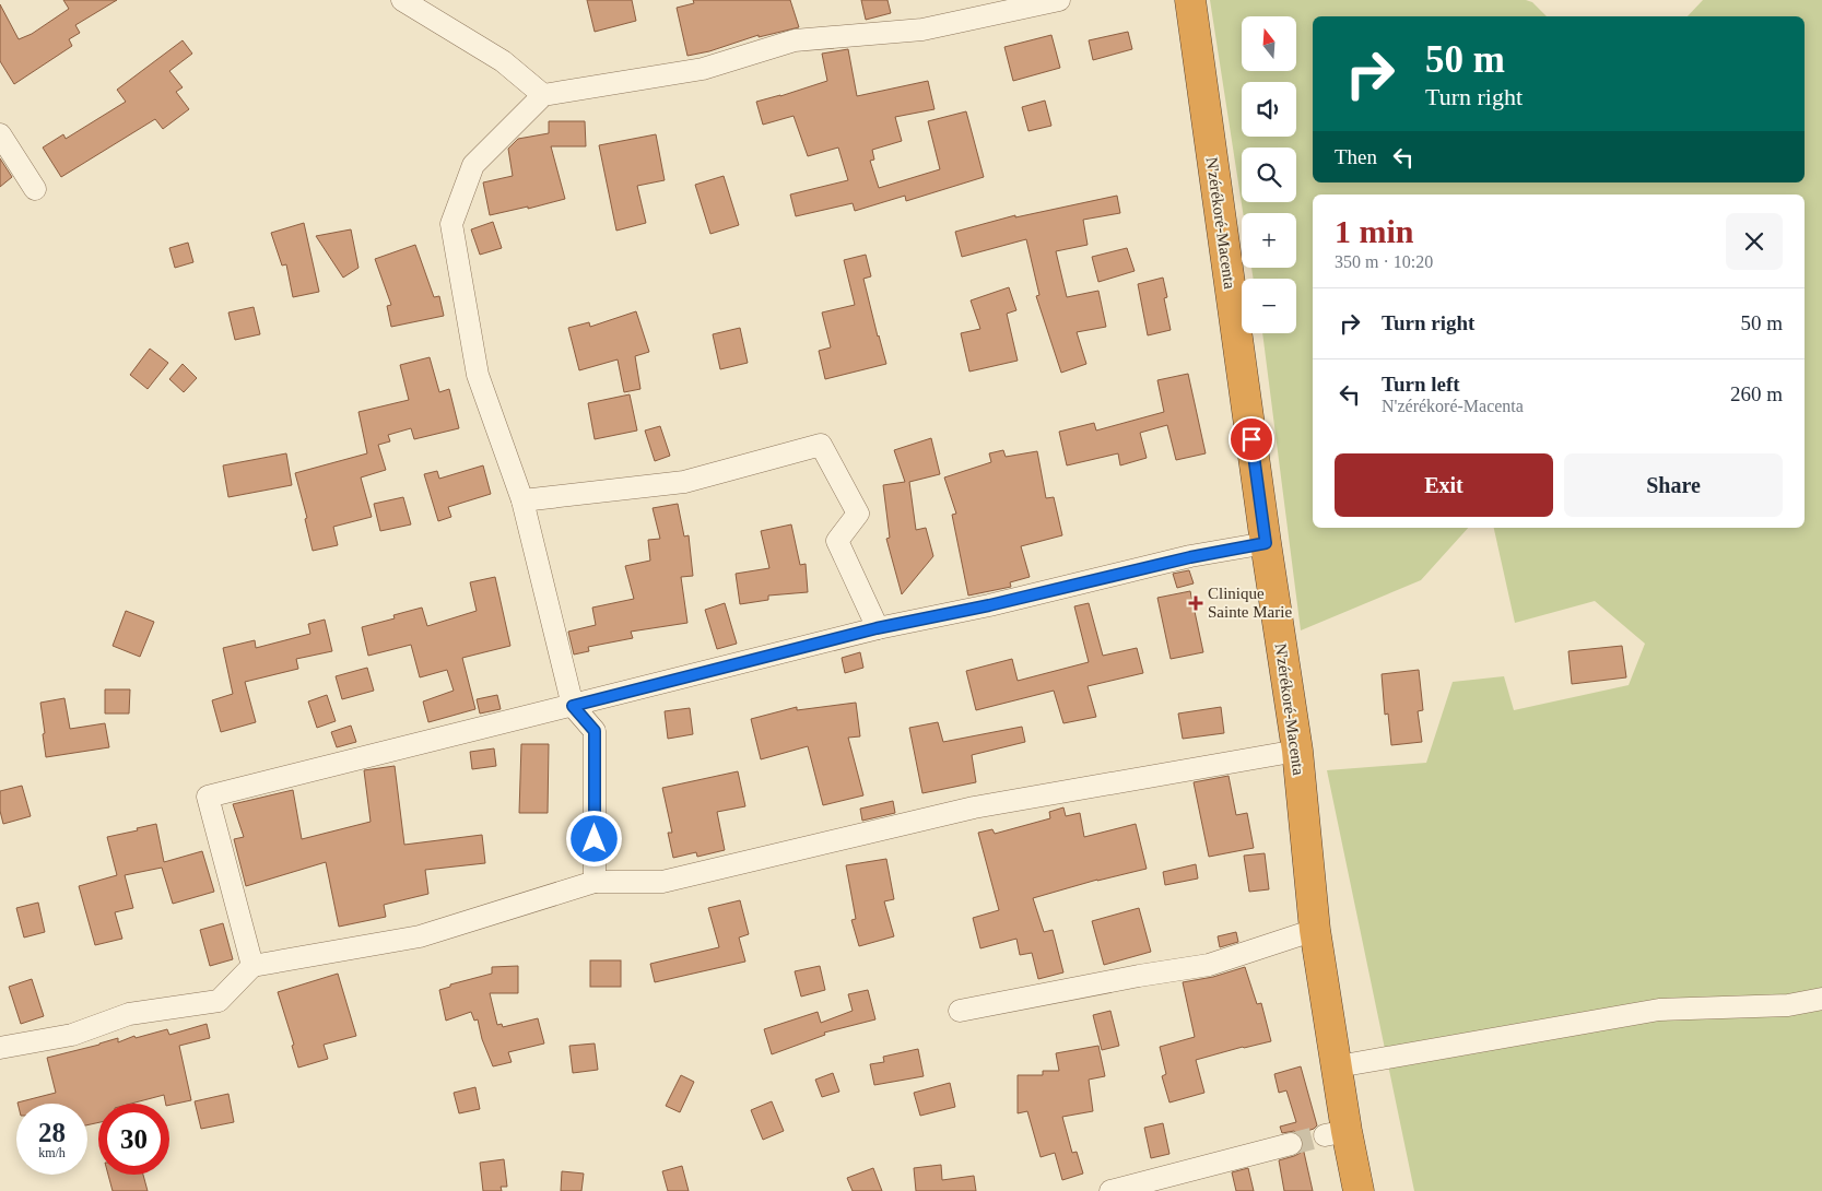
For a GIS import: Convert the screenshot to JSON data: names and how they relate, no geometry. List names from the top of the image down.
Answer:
{
  "streets": {
    "highway": ["N'zérékoré-Macenta"]
  },
  "places": {
    "health": ["Clinique Sainte Marie"]
  },
  "north": "top",
  "page": {
    "map_buttons": ["+", "−"],
    "turn": ["50 m", "Turn right"],
    "then": "Then",
    "heading": ["1 min", "350 m · 10:20"],
    "list": [
      {
        "name": "Turn right",
        "value": "50 m"
      },
      {
        "name": "Turn left",
        "note": "N'zérékoré-Macenta",
        "value": "260 m"
      }
    ],
    "buttons": ["Exit", "Share"],
    "speed": "28 km/h",
    "limit": "30"
  }
}
